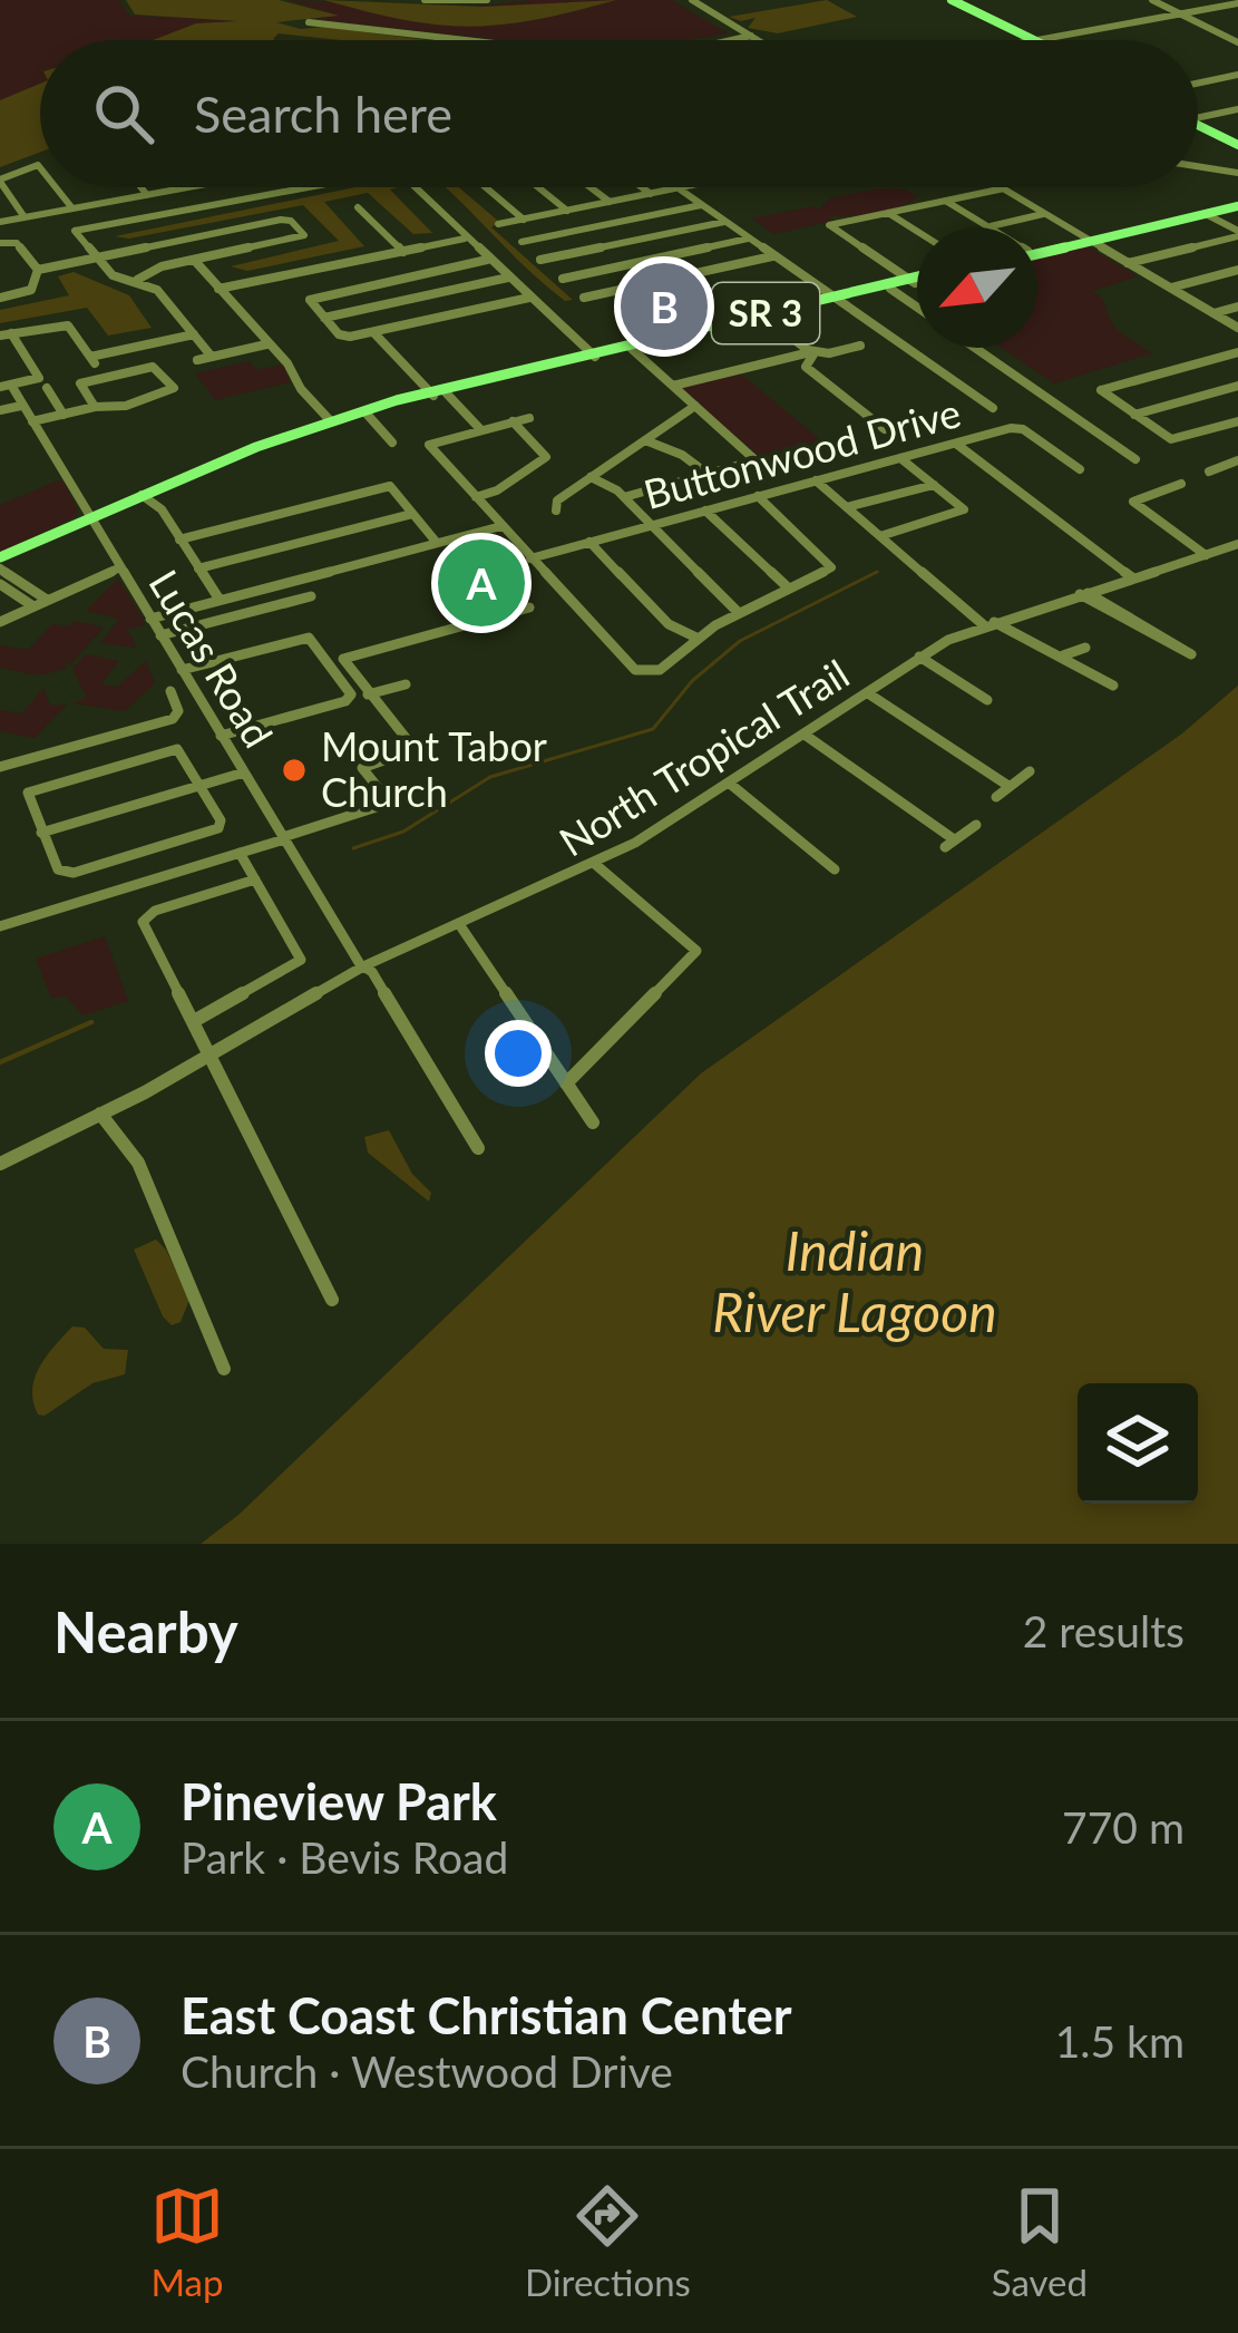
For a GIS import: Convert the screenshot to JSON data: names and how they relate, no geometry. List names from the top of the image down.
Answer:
{
  "streets": {
    "main road": ["SR 3"],
    "street": ["Buttonwood Drive", "Lucas Road", "North Tropical Trail"]
  },
  "crossings": [
    ["SR 3", "Lucas Road"],
    ["Lucas Road", "North Tropical Trail"]
  ],
  "water": ["Indian River Lagoon"],
  "places": ["Mount Tabor Church"],
  "north": "bottom left",
  "page": {
    "search": "Search here",
    "pins": ["B", "A"],
    "heading": ["Nearby", "2 results"],
    "list": [
      {
        "mark": "A",
        "name": "Pineview Park",
        "note": "Park · Bevis Road",
        "value": "770 m"
      },
      {
        "mark": "B",
        "name": "East Coast Christian Center",
        "note": "Church · Westwood Drive",
        "value": "1.5 km"
      }
    ],
    "nav": ["Map", "Directions", "Saved"]
  }
}
